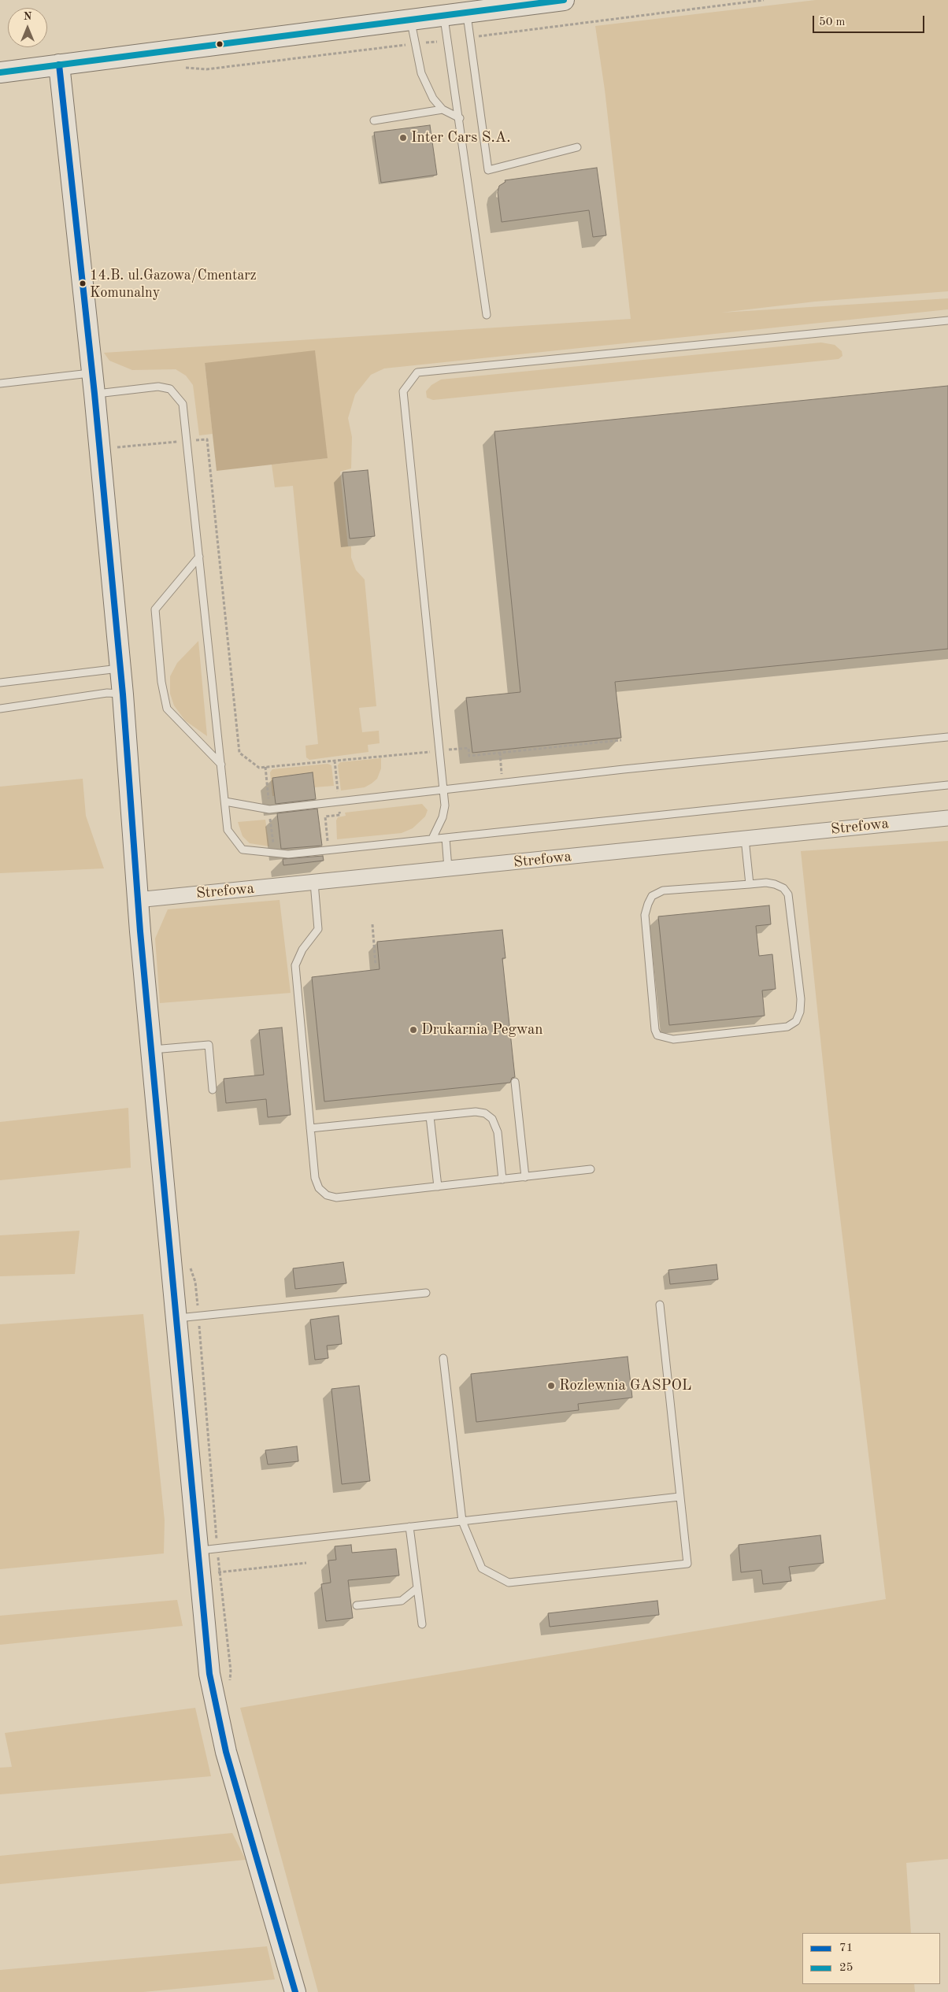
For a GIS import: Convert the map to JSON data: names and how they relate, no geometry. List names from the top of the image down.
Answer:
{
  "streets": {
    "street": ["Strefowa"]
  },
  "places": [
    "Inter Cars S.A.",
    "14.B. ul.Gazowa/Cmentarz Komunalny",
    "Drukarnia Pegwan",
    "Rozlewnia GASPOL"
  ],
  "lines": ["transit line 25", "transit line 71"],
  "legend": ["71", "25"],
  "scale_bar": "50 m",
  "north": "top"
}
